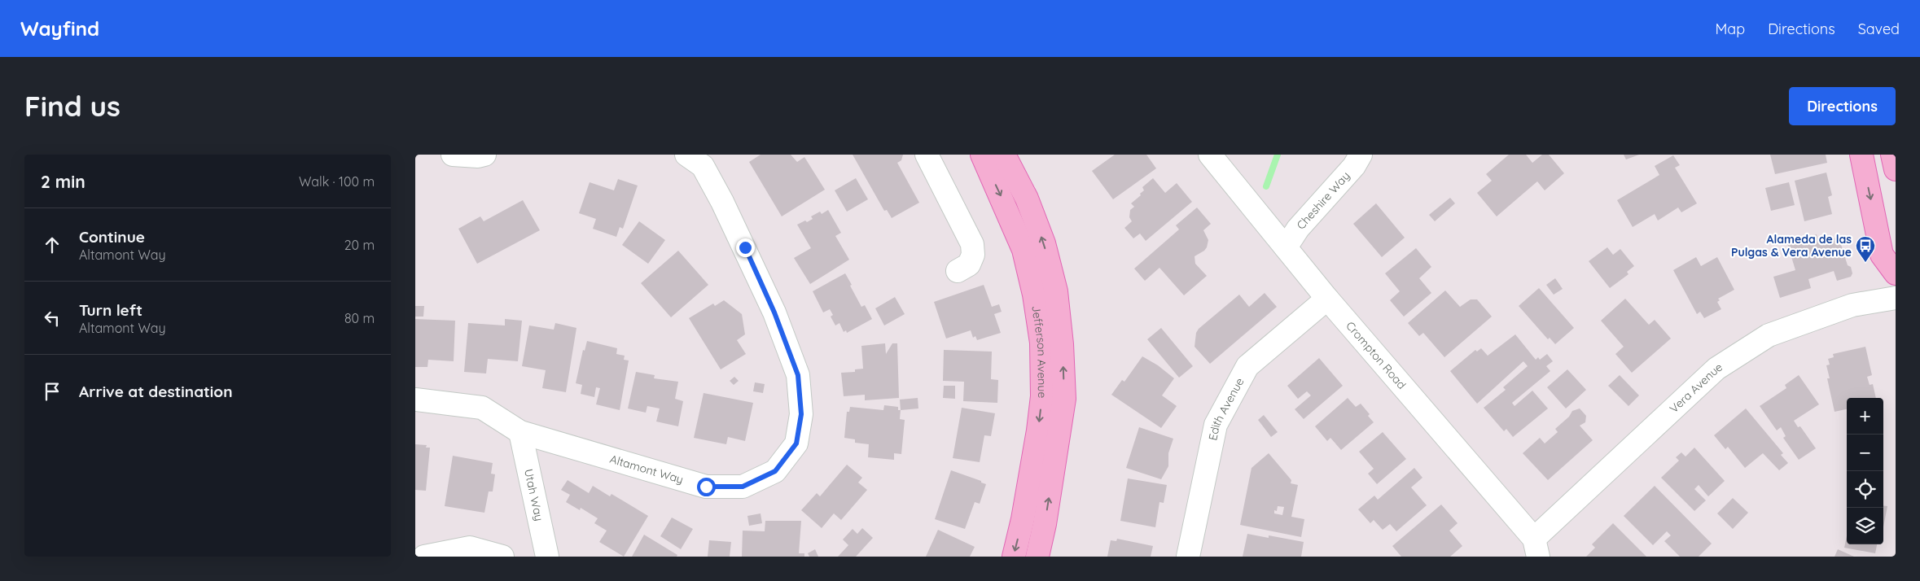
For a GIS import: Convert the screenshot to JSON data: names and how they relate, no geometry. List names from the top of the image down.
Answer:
{
  "streets": {
    "main road": ["Jefferson Avenue"],
    "street": [
      "Cheshire Way",
      "Crompton Road",
      "Vera Avenue",
      "Edith Avenue",
      "Altamont Way",
      "Utah Way"
    ]
  },
  "crossings": [
    ["Cheshire Way", "Crompton Road"],
    ["Crompton Road", "Vera Avenue"],
    ["Crompton Road", "Edith Avenue"],
    ["Altamont Way", "Utah Way"]
  ],
  "places": {
    "bus stop": ["Alameda de las Pulgas & Vera Avenue"]
  },
  "page": {
    "header": "Wayfind",
    "nav": ["Map", "Directions", "Saved"],
    "buttons": "Directions",
    "title": "Find us",
    "heading": ["2 min", "Walk · 100 m"],
    "list": [
      ["Continue", "Altamont Way", "20 m"],
      ["Turn left", "Altamont Way", "80 m"],
      "Arrive at destination"
    ],
    "map_buttons": ["+", "−"]
  }
}
